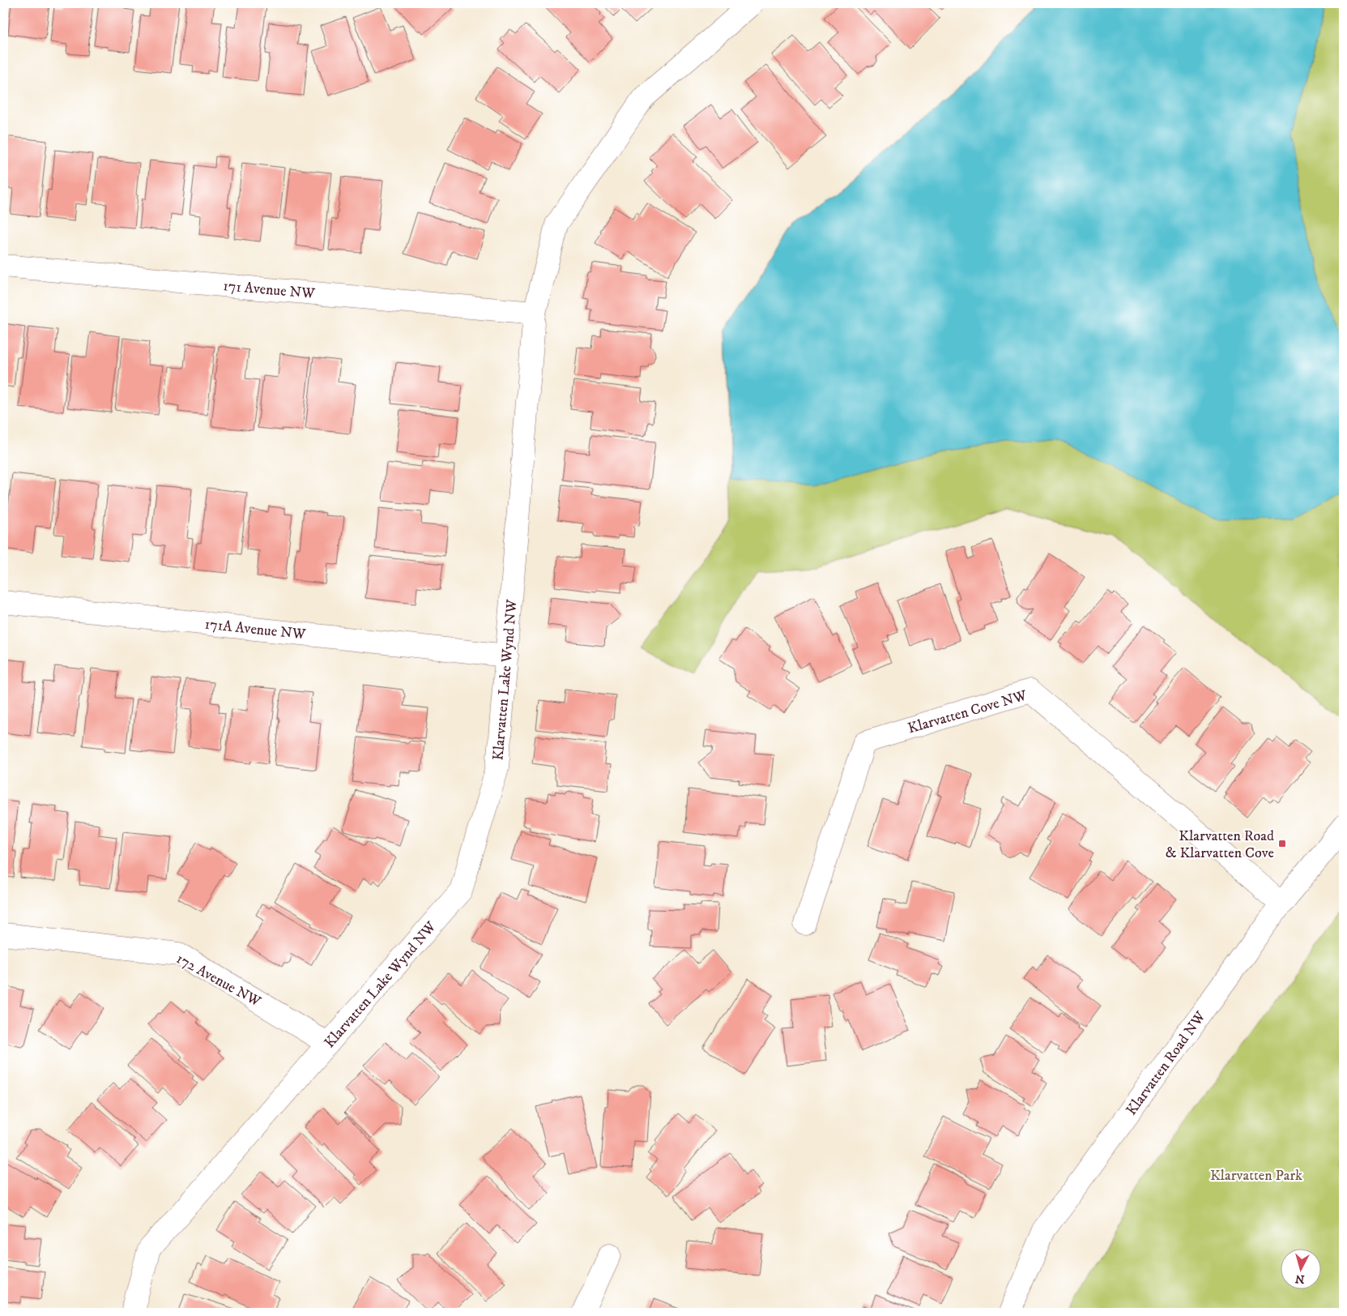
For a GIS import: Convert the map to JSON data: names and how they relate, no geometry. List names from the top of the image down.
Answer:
{
  "streets": {
    "street": [
      "171 Avenue NW",
      "171A Avenue NW",
      "Klarvatten Lake Wynd NW",
      "Klarvatten Cove NW",
      "172 Avenue NW",
      "Klarvatten Road NW"
    ]
  },
  "crossings": [
    ["171 Avenue NW", "Klarvatten Lake Wynd NW"],
    ["171A Avenue NW", "Klarvatten Lake Wynd NW"],
    ["Klarvatten Lake Wynd NW", "172 Avenue NW"],
    ["Klarvatten Cove NW", "Klarvatten Road NW"]
  ],
  "parks": ["Klarvatten Park"],
  "places": {
    "transit": ["Klarvatten Road & Klarvatten Cove"]
  },
  "north": "bottom"
}
